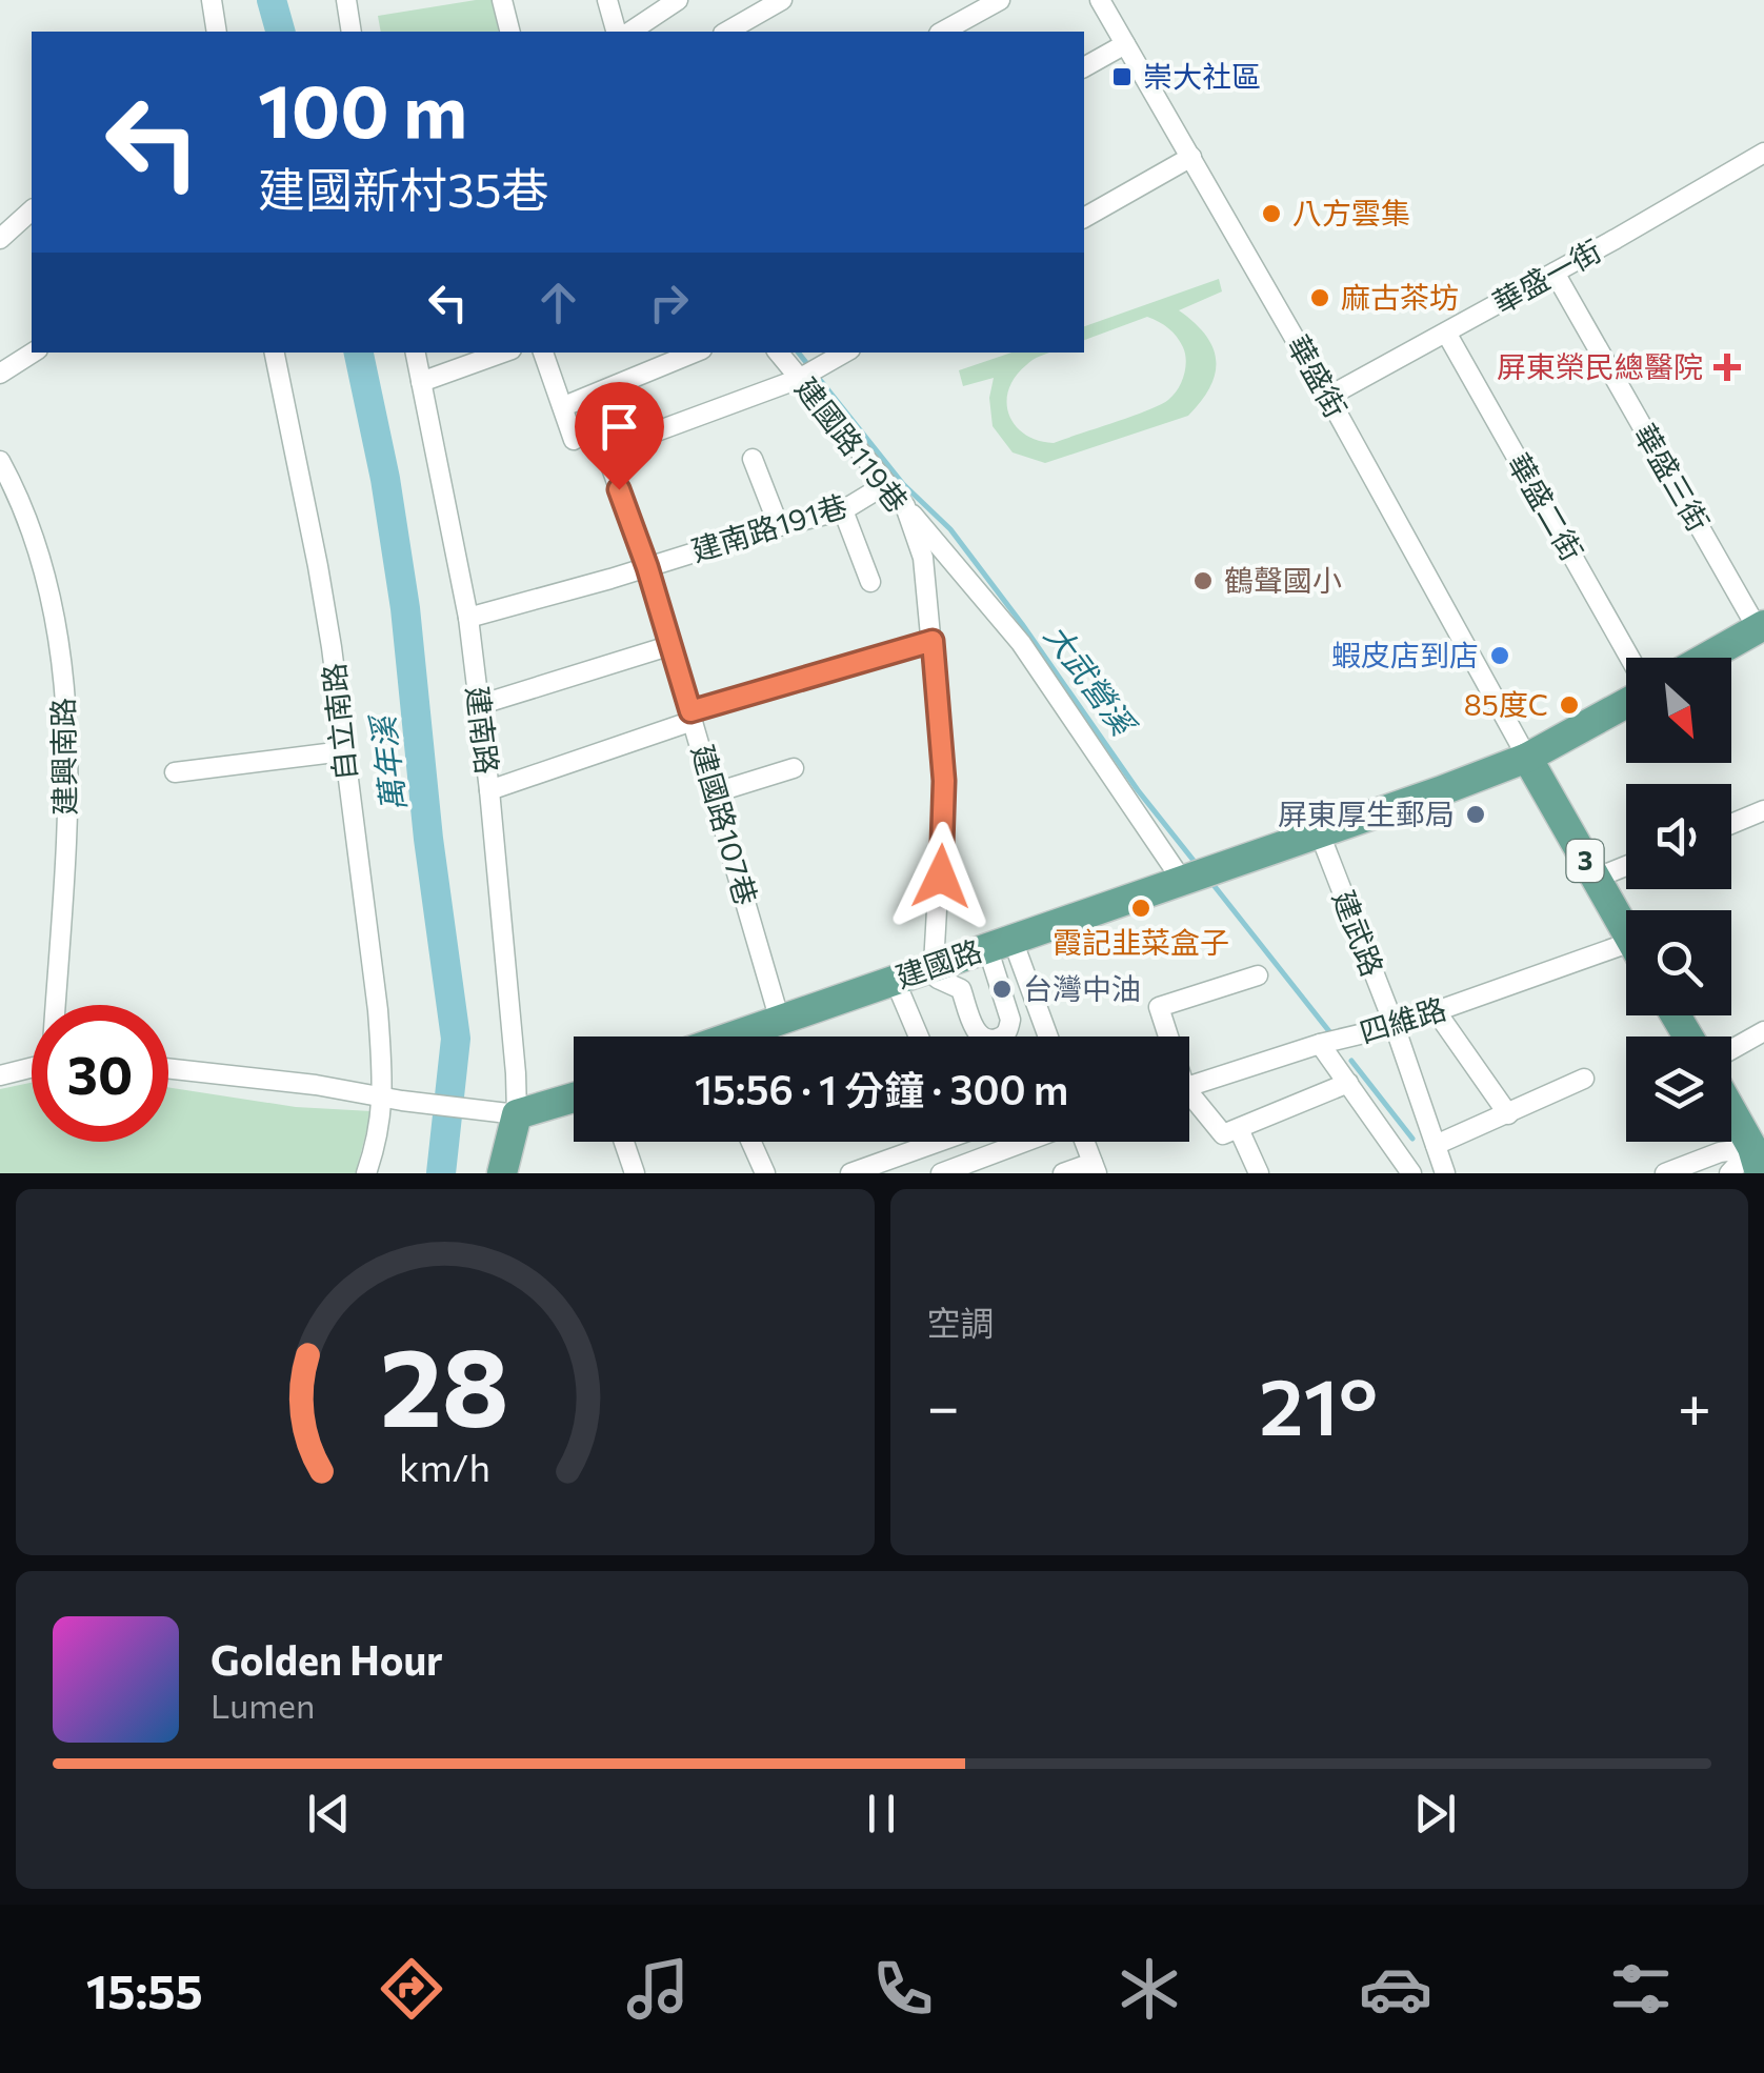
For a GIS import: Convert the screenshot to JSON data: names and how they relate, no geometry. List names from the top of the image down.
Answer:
{
  "streets": {
    "main road": ["3", "建國路"],
    "street": [
      "華盛一街",
      "華盛街",
      "建國路119巷",
      "華盛三街",
      "華盛二街",
      "建南路191巷",
      "自立南路",
      "建南路",
      "建興南路",
      "建國路107巷",
      "建武路",
      "四維路"
    ]
  },
  "crossings": [
    ["華盛一街", "華盛街"],
    ["華盛一街", "華盛三街"],
    ["華盛一街", "華盛二街"],
    ["華盛街", "3"],
    ["華盛街", "建國路"],
    ["建國路119巷", "建南路191巷"],
    ["建國路119巷", "建國路107巷"],
    ["建國路119巷", "建國路"],
    ["建南路191巷", "建南路"],
    ["建南路191巷", "建國路107巷"],
    ["建國路107巷", "建國路"],
    ["3", "建國路"],
    ["建武路", "建國路"],
    ["建武路", "四維路"]
  ],
  "water": ["大武營溪", "萬年溪"],
  "places": {
    "transit": ["崇大社區"],
    "other": [
      "八方雲集",
      "麻古茶坊",
      "鶴聲國小",
      "蝦皮店到店",
      "85度C",
      "屏東厚生郵局",
      "霞記韭菜盒子",
      "台灣中油"
    ],
    "health": ["屏東榮民總醫院"]
  },
  "north": "bottom right",
  "page": {
    "turn": ["100 m", "建國新村35巷"],
    "limit": "30",
    "trip": "15:56 · 1 分鐘 · 300 m",
    "tile": "空調",
    "heat": ["−", "21°", "+"],
    "song": ["Golden Hour", "Lumen"],
    "tabs": "15:55",
    "gauge": ["28", "km/h"]
  }
}
